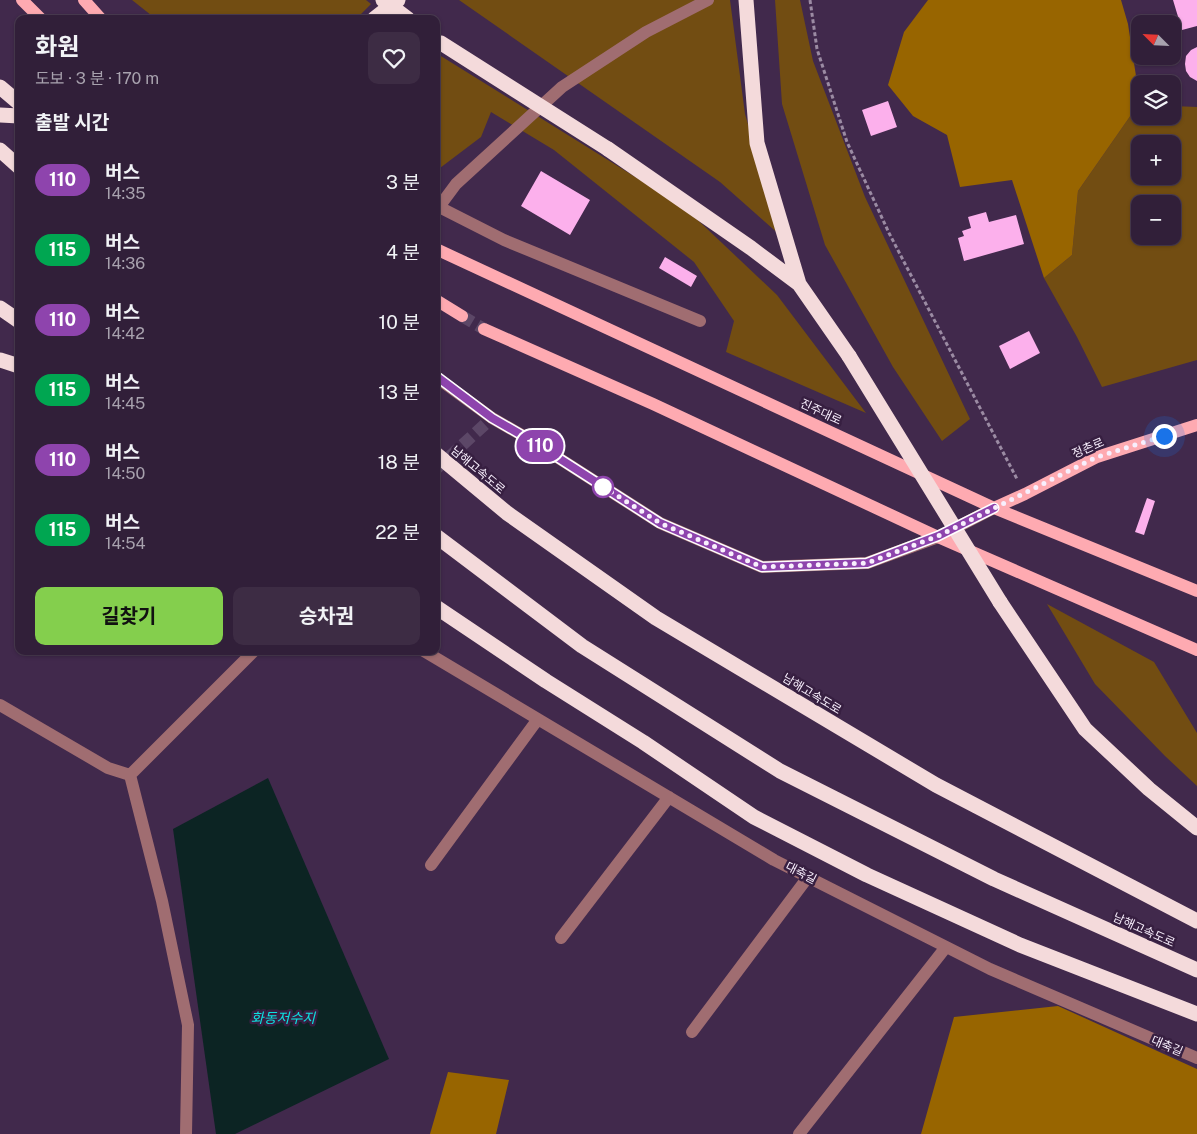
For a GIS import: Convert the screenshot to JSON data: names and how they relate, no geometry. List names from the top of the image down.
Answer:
{
  "streets": {
    "highway": ["남해고속도로"],
    "main road": ["진주대로", "정촌로"],
    "street": ["대축길"]
  },
  "crossings": [
    ["진주대로", "정촌로"]
  ],
  "water": ["화동저수지"],
  "lines": ["bus line 110"],
  "north": "top left",
  "page": {
    "on_map": "110",
    "map_buttons": ["+", "−"],
    "heading": [
      ["화원", "도보 · 3 분 · 170 m"],
      "출발 시간"
    ],
    "list": [
      {
        "mark": "110",
        "name": "버스",
        "note": "14:35",
        "value": "3 분"
      },
      {
        "mark": "115",
        "name": "버스",
        "note": "14:36",
        "value": "4 분"
      },
      {
        "mark": "110",
        "name": "버스",
        "note": "14:42",
        "value": "10 분"
      },
      {
        "mark": "115",
        "name": "버스",
        "note": "14:45",
        "value": "13 분"
      },
      {
        "mark": "110",
        "name": "버스",
        "note": "14:50",
        "value": "18 분"
      },
      {
        "mark": "115",
        "name": "버스",
        "note": "14:54",
        "value": "22 분"
      }
    ],
    "buttons": ["길찾기", "승차권"]
  }
}
